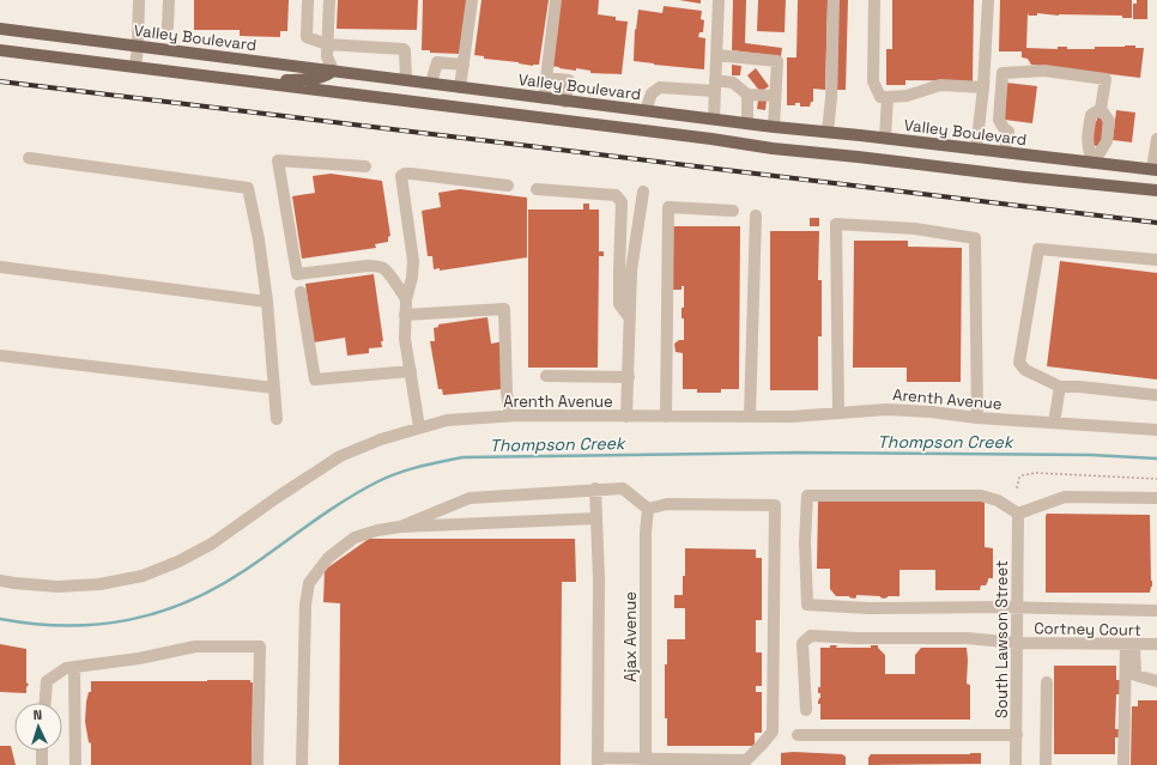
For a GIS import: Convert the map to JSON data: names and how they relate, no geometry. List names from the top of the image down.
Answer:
{
  "streets": {
    "main road": ["Valley Boulevard"],
    "street": [
      "Arenth Avenue",
      "Cortney Court",
      "Ajax Avenue",
      "South Lawson Street"
    ]
  },
  "crossings": [
    ["Cortney Court", "South Lawson Street"]
  ],
  "water": ["Thompson Creek"],
  "north": "top"
}
